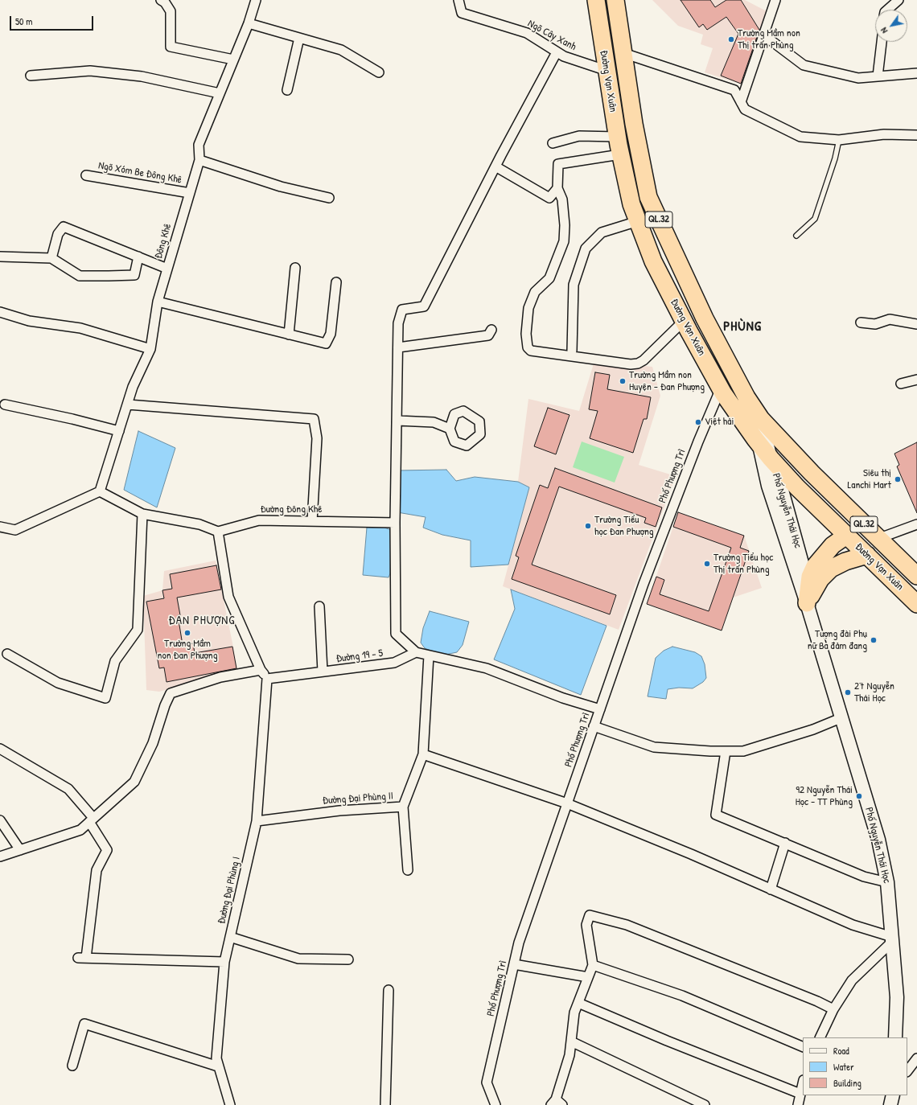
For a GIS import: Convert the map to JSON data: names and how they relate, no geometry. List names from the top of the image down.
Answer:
{
  "streets": {
    "highway": ["Đường Vạn Xuân", "QL.32"],
    "main road": ["Phố Nguyễn Thái Học"],
    "street": [
      "Ngõ Cây Xanh",
      "Ngõ Xóm Be Đông Khê",
      "Đông Khê",
      "Phố Phượng Trì",
      "Đường Đông Khê",
      "Đường 19 - 5",
      "Đường Đại Phùng II",
      "Đường Đại Phùng I"
    ]
  },
  "crossings": [
    ["Ngõ Cây Xanh", "Đường Vạn Xuân"],
    ["Đường Vạn Xuân", "Phố Phượng Trì"],
    ["Đường Vạn Xuân", "Phố Nguyễn Thái Học"],
    ["Ngõ Xóm Be Đông Khê", "Đông Khê"],
    ["Đường 19 - 5", "Đường Đại Phùng I"],
    ["Đường Đại Phùng II", "Đường Đại Phùng I"]
  ],
  "districts": ["PHÙNG", "ĐAN PHƯỢNG"],
  "places": [
    "Trường Mầm non Thị trấn Phùng",
    "Trường Mầm non Huyện - Đan Phượng",
    "Việt hải",
    "Siêu thị Lanchi Mart",
    "Trường Tiểu học Đan Phượng",
    "Trường Tiểu học Thị trấn Phùng",
    "Trường Mầm non Đan Phượng",
    "Tượng đài Phụ nữ Ba đảm đang",
    "27 Nguyễn Thái Học",
    "92 Nguyễn Thái Học - TT Phùng"
  ],
  "legend": ["Road", "Water", "Building"],
  "scale_bar": "50 m",
  "north": "bottom left"
}
